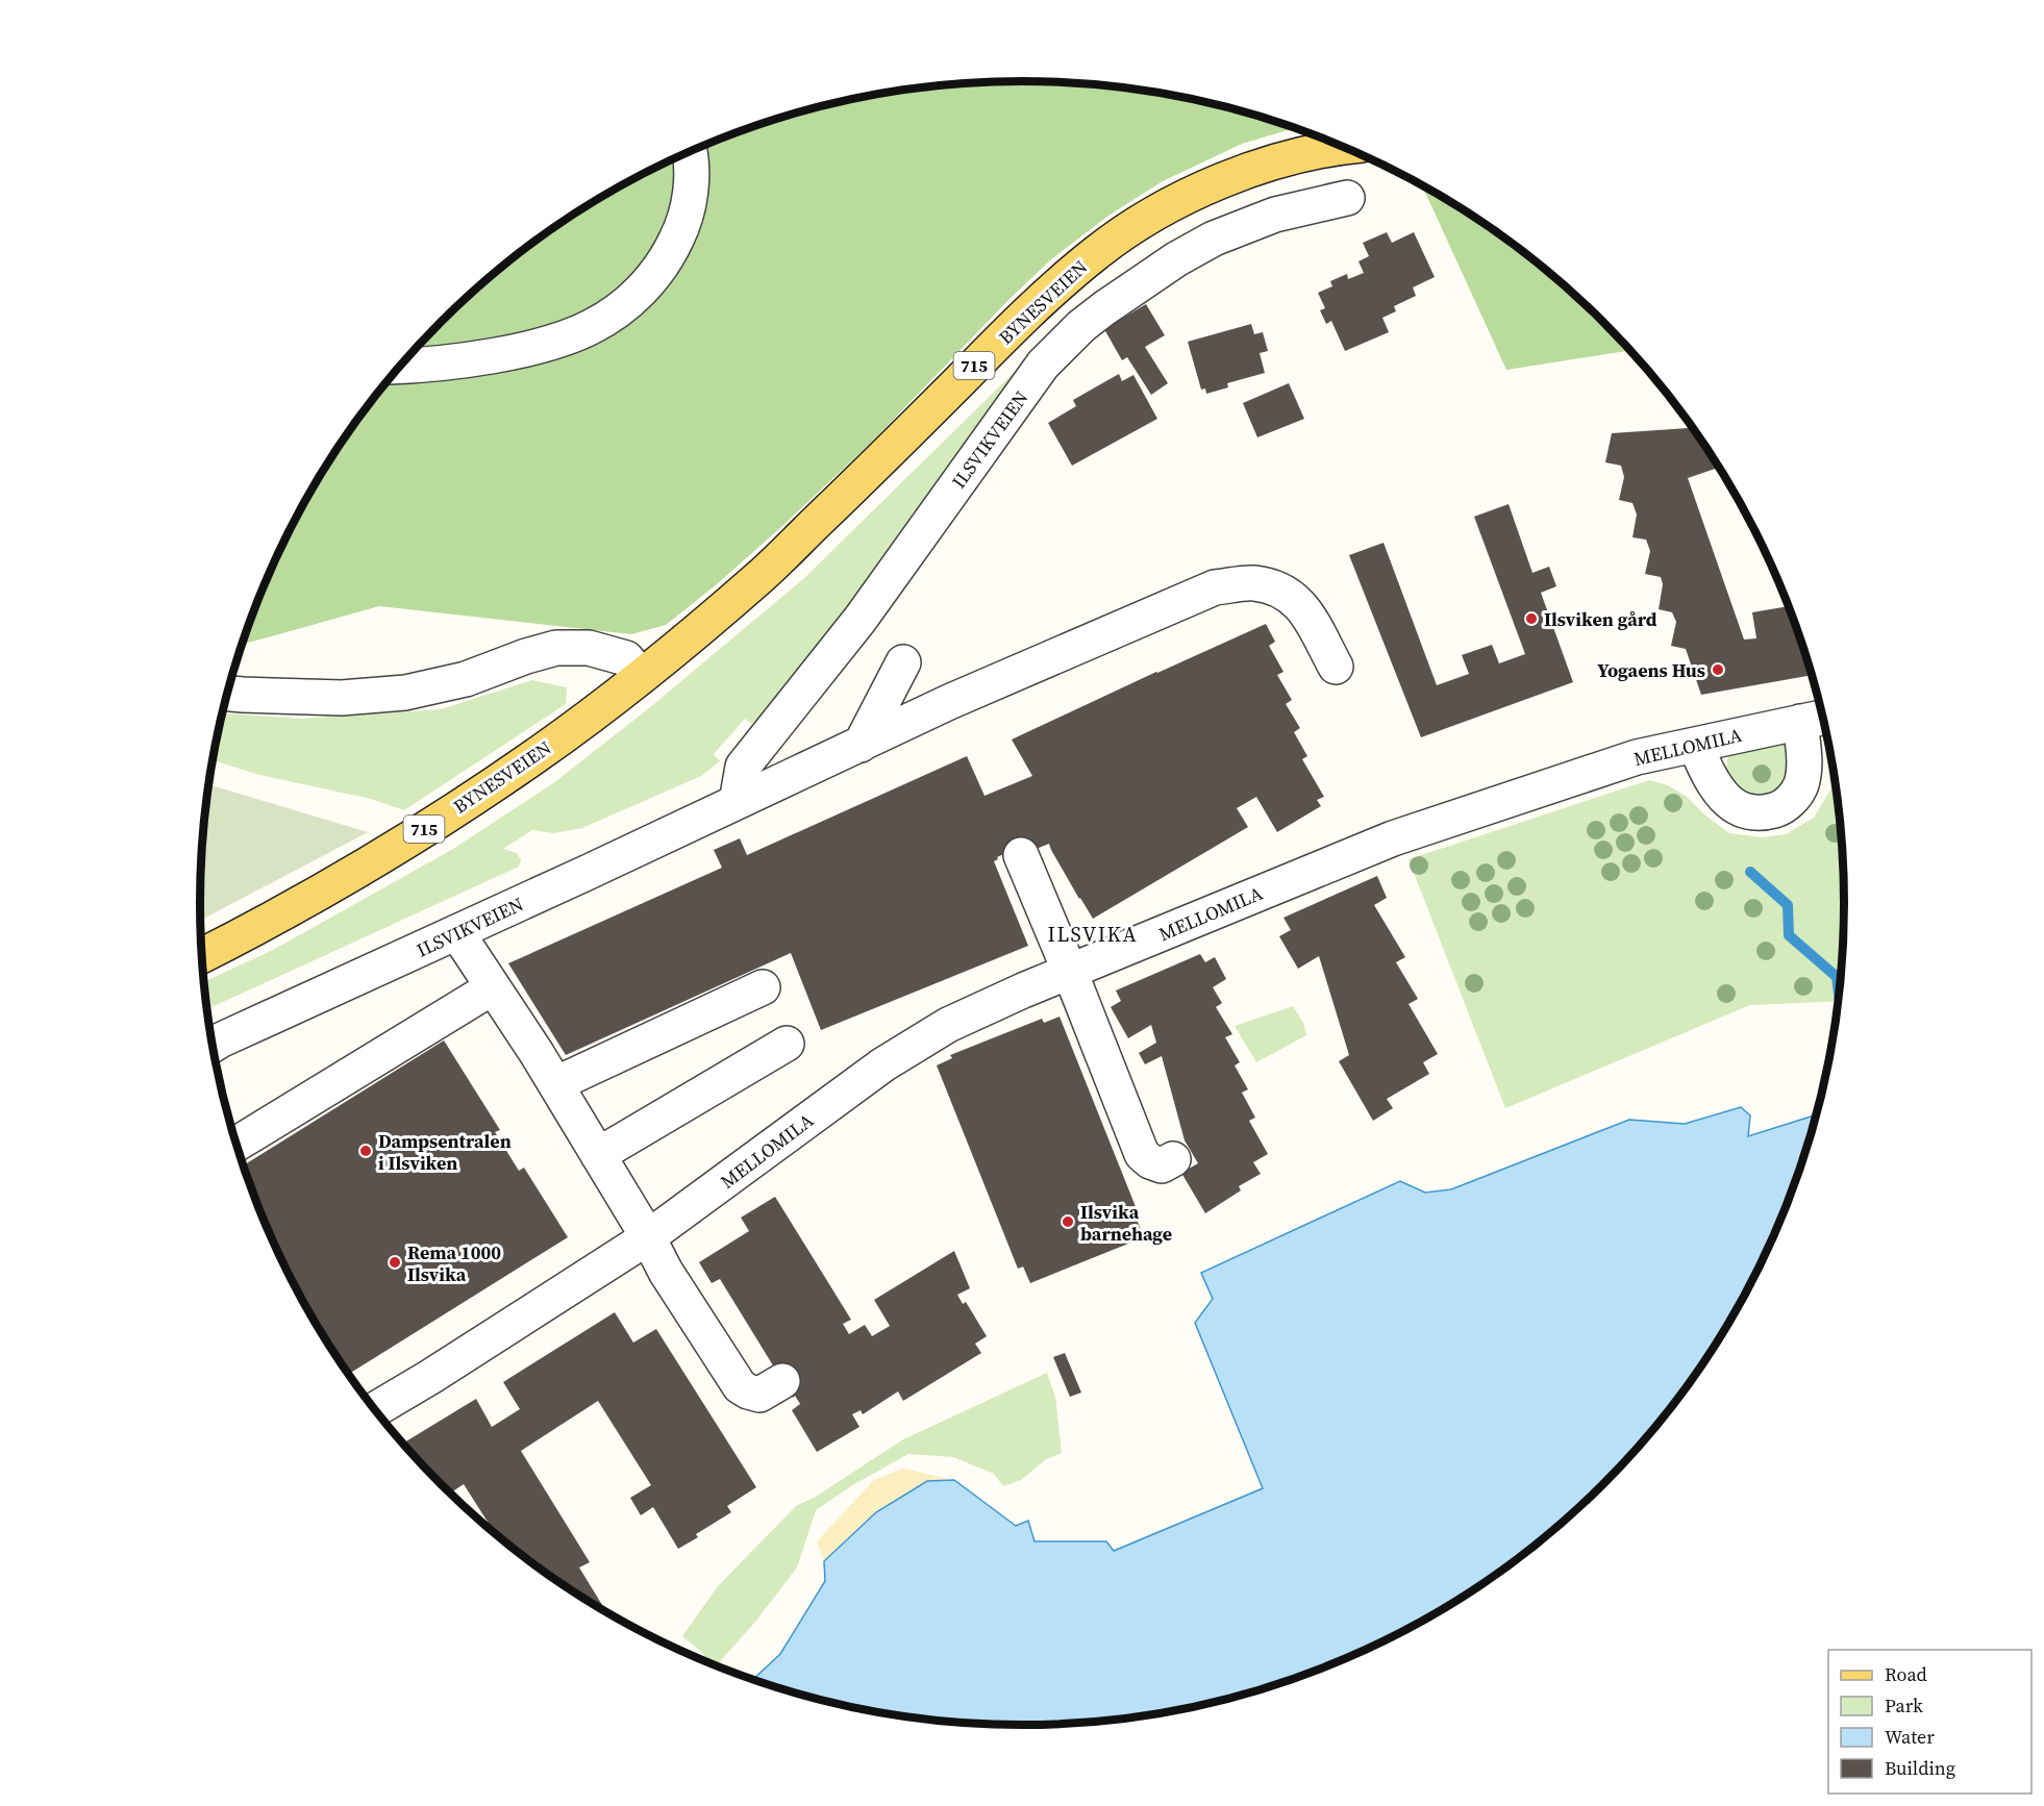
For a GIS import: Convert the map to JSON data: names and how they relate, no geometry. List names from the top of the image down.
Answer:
{
  "streets": {
    "main road": ["BYNESVEIEN", "715"],
    "street": ["ILSVIKVEIEN", "MELLOMILA"]
  },
  "districts": ["ILSVIKA"],
  "places": [
    "Ilsviken gård",
    "Yogaens Hus",
    "Dampsentralen i Ilsviken",
    "Ilsvika barnehage",
    "Rema 1000 Ilsvika"
  ],
  "legend": [
    "Road",
    "Park",
    "Water",
    "Building"
  ]
}
